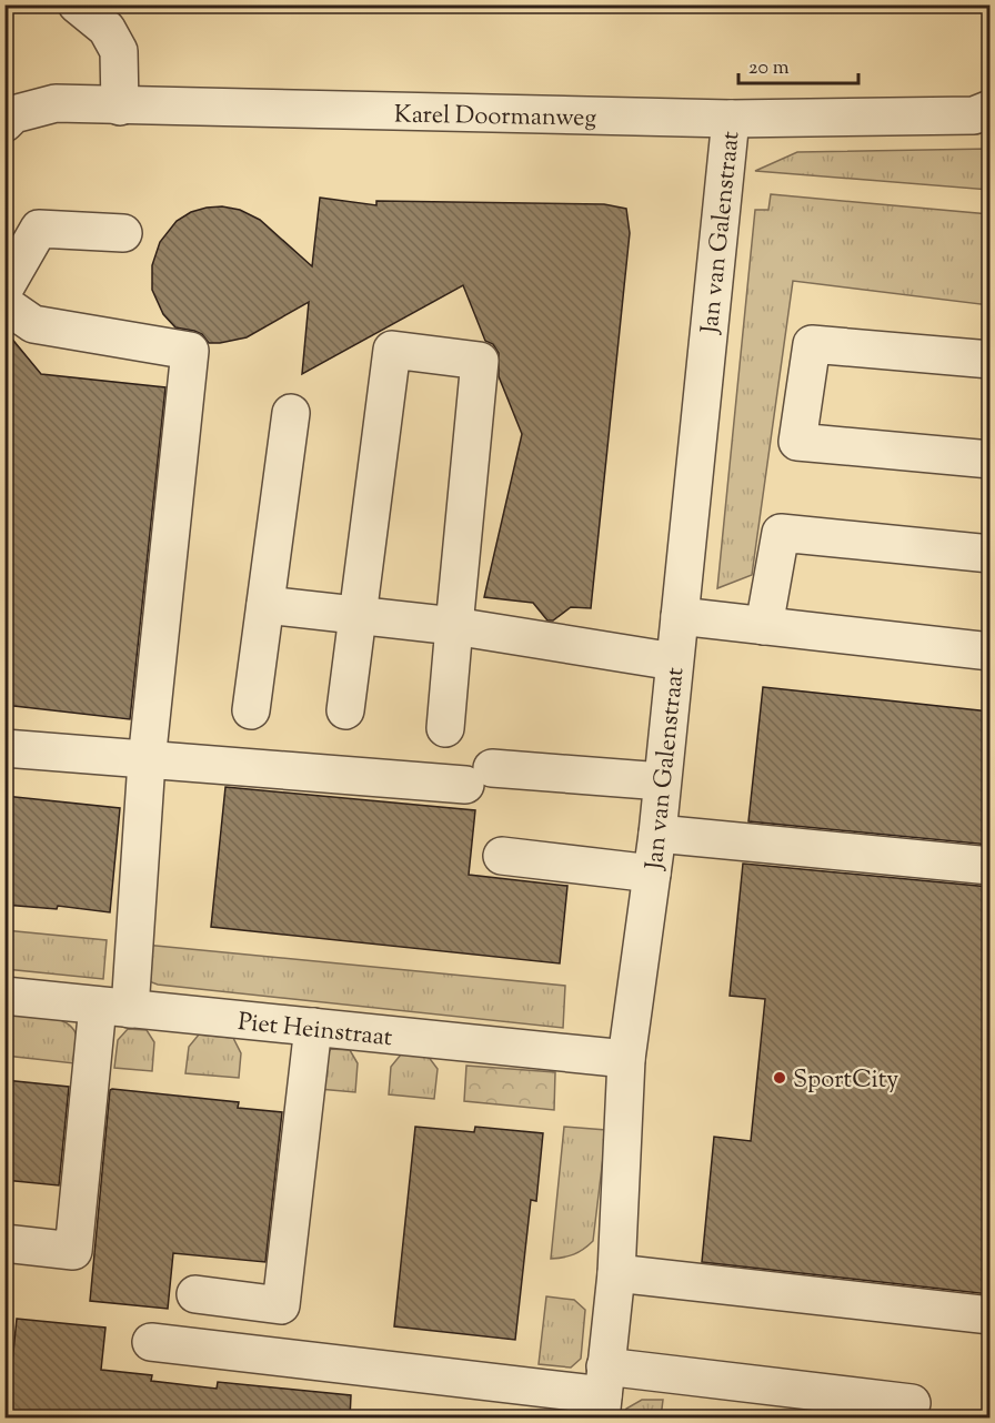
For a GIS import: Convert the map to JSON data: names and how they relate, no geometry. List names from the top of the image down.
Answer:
{
  "streets": {
    "street": ["Karel Doormanweg", "Jan van Galenstraat", "Piet Heinstraat"]
  },
  "crossings": [
    ["Karel Doormanweg", "Jan van Galenstraat"],
    ["Jan van Galenstraat", "Piet Heinstraat"]
  ],
  "places": ["SportCity"],
  "scale_bar": "20 m"
}
